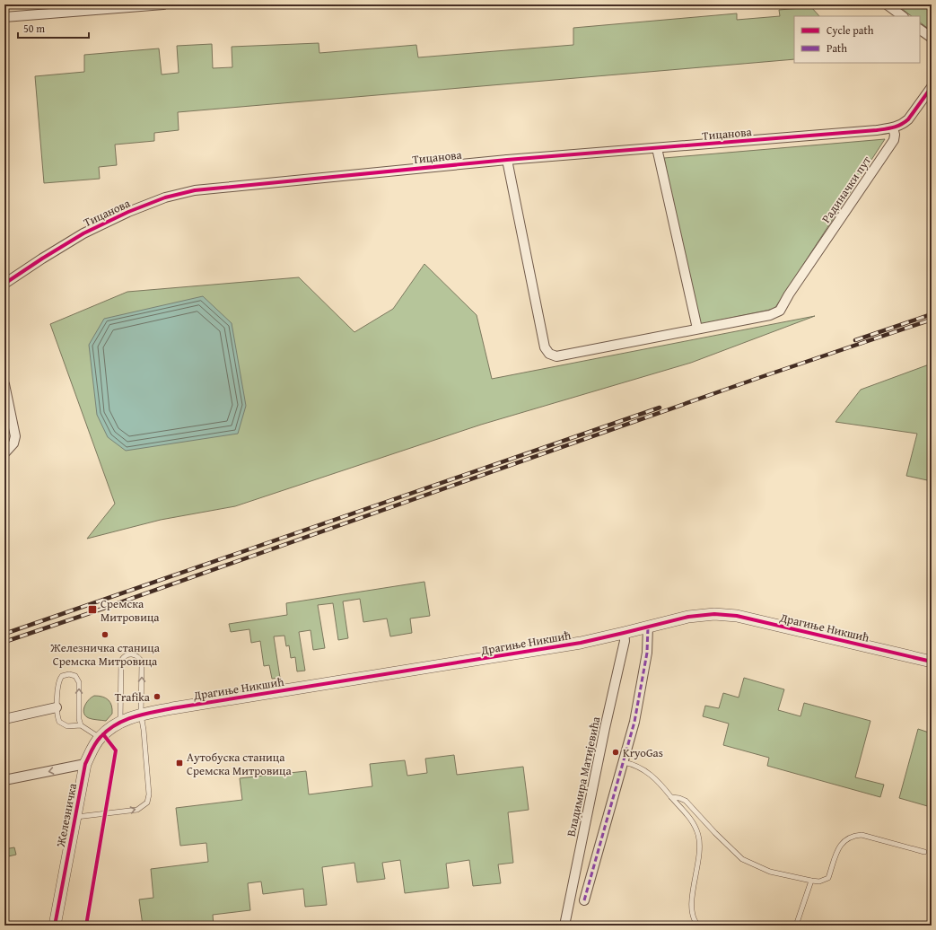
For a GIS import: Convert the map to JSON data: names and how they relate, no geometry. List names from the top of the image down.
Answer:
{
  "streets": {
    "street": [
      "Тицанова",
      "Радиначки пут",
      "Драгиње Никшић",
      "Владимира Матијевића",
      "Железничка"
    ]
  },
  "crossings": [
    ["Тицанова", "Радиначки пут"],
    ["Драгиње Никшић", "Владимира Матијевића"],
    ["Драгиње Никшић", "Железничка"]
  ],
  "places": {
    "transit": ["Сремска Митровица", "Аутобуска станица Сремска Митровица"],
    "other": ["Железничка станица Сремска Митровица", "Trafika", "KryoGas"]
  },
  "legend": ["Cycle path", "Path"],
  "scale_bar": "50 m"
}
